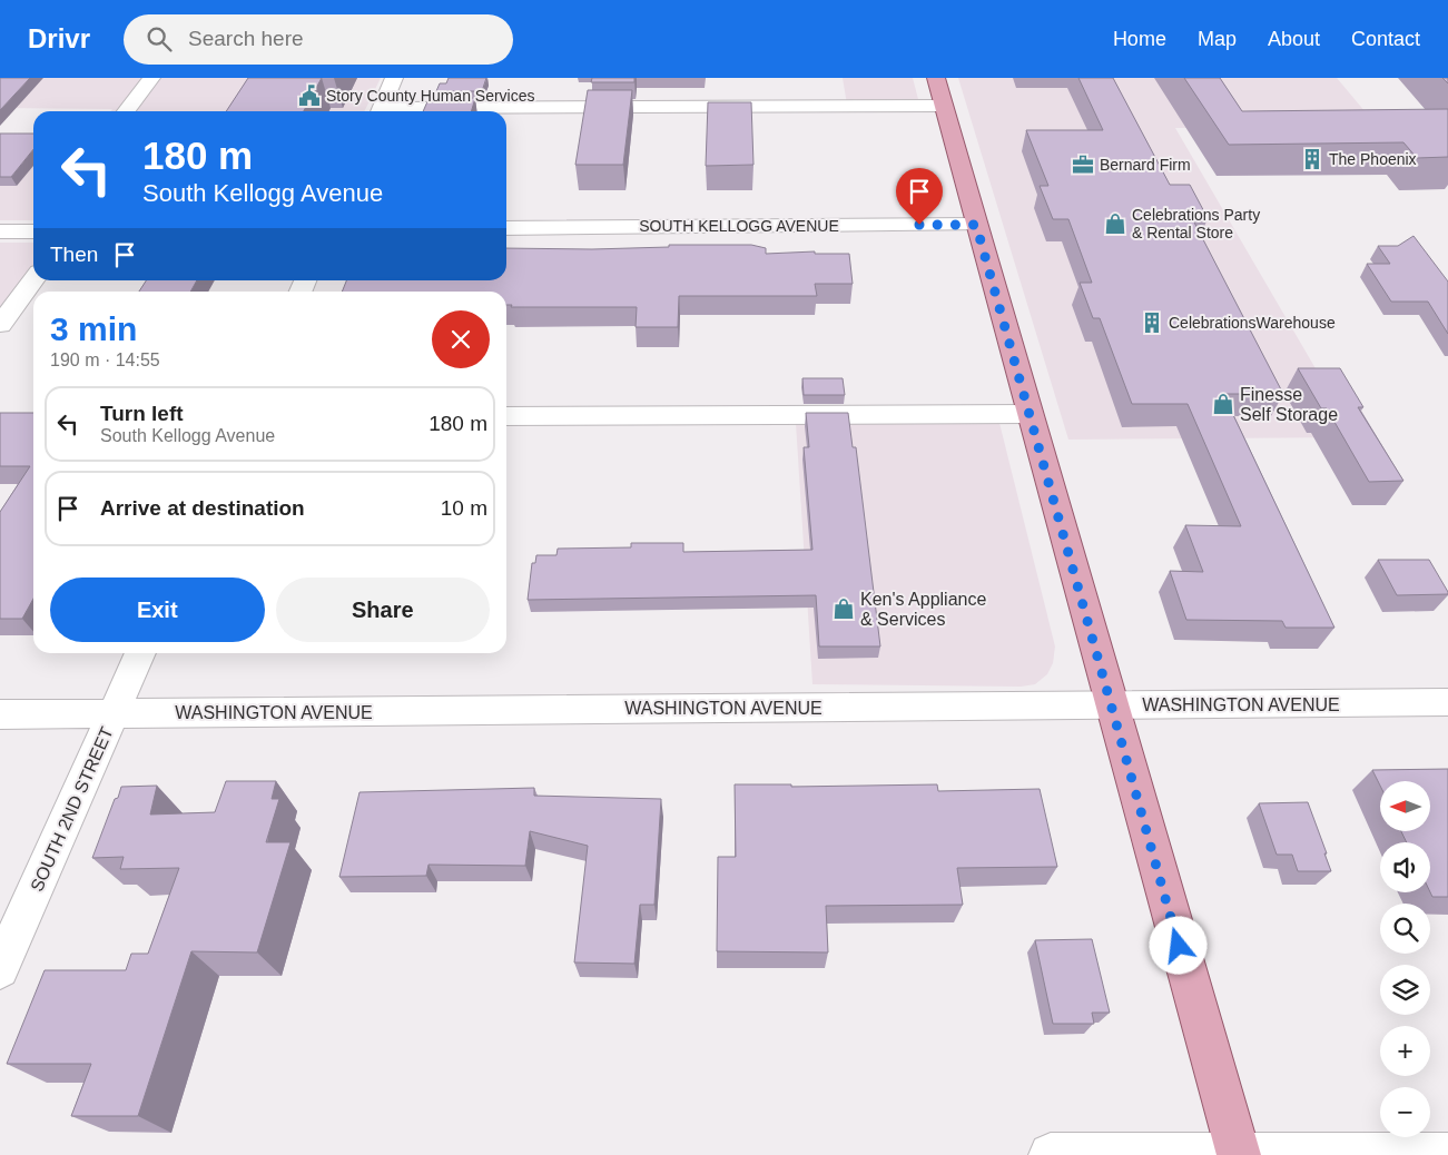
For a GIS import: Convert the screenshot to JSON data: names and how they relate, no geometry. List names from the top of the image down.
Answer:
{
  "streets": {
    "street": ["SOUTH KELLOGG AVENUE", "WASHINGTON AVENUE", "SOUTH 2ND STREET"]
  },
  "crossings": [
    ["WASHINGTON AVENUE", "SOUTH 2ND STREET"]
  ],
  "places": {
    "public building": ["Story County Human Services"],
    "building": ["The Phoenix", "CelebrationsWarehouse"],
    "office": ["Bernard Firm"],
    "shop": ["Celebrations Party & Rental Store", "Finesse Self Storage", "Ken's Appliance & Services"]
  },
  "north": "left",
  "page": {
    "header": "Drivr",
    "search": "Search here",
    "nav": [
      "Home",
      "Map",
      "About",
      "Contact"
    ],
    "turn": ["180 m", "South Kellogg Avenue"],
    "then": "Then",
    "heading": ["3 min", "190 m · 14:55"],
    "list": [
      {
        "name": "Turn left",
        "note": "South Kellogg Avenue",
        "value": "180 m"
      },
      {
        "name": "Arrive at destination",
        "value": "10 m"
      }
    ],
    "buttons": ["Exit", "Share"],
    "map_buttons": ["+", "−"]
  }
}
